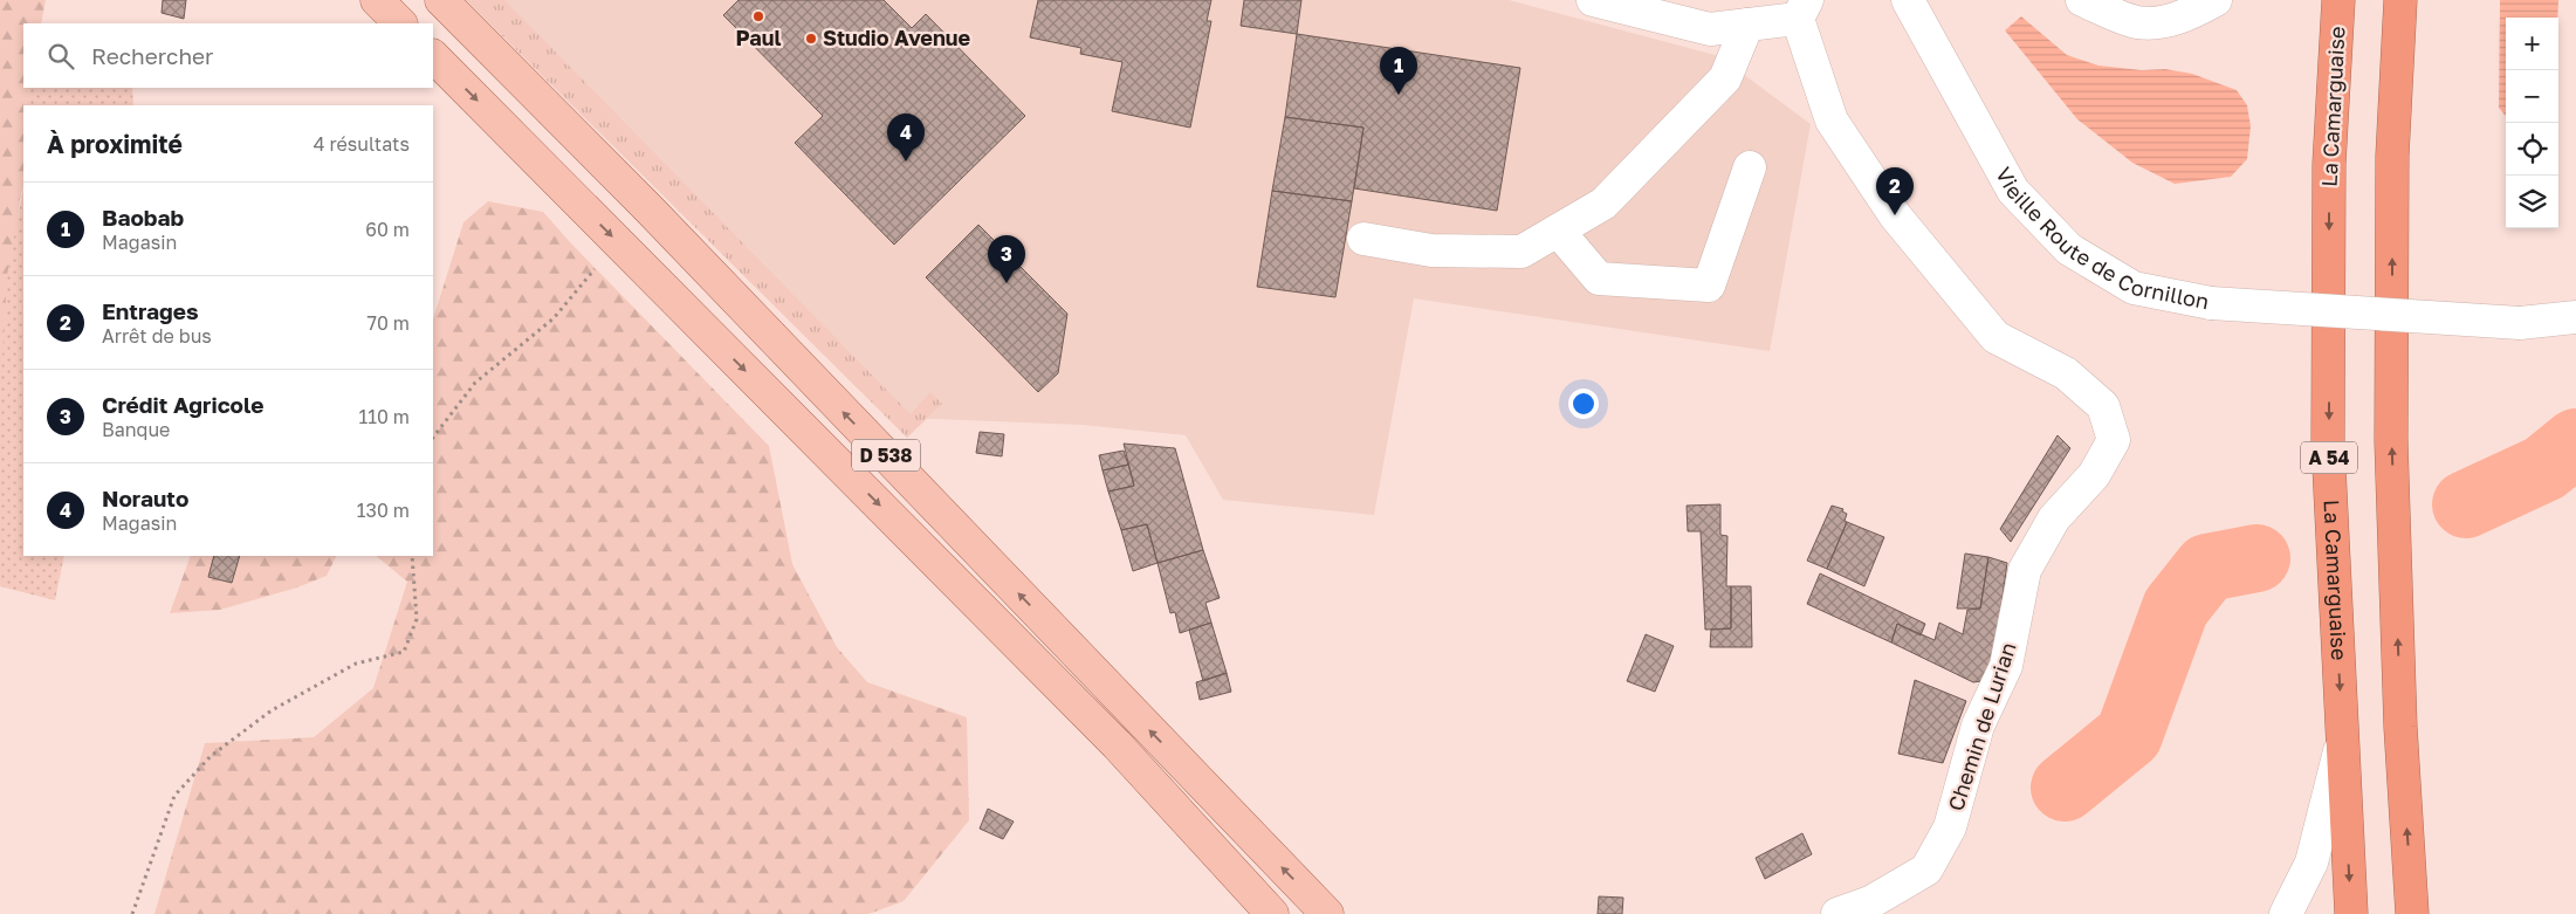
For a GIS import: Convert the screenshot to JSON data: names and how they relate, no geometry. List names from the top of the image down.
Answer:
{
  "streets": {
    "highway": ["La Camarguaise", "A 54"],
    "main road": ["D 538"],
    "street": ["Vieille Route de Cornillon", "Chemin de Lurian"]
  },
  "places": ["Paul", "Studio Avenue"],
  "page": {
    "map_buttons": ["+", "−"],
    "search": "Rechercher",
    "pins": [
      "1",
      "4",
      "2",
      "3"
    ],
    "heading": ["À proximité", "4 résultats"],
    "list": [
      {
        "mark": "1",
        "name": "Baobab",
        "note": "Magasin",
        "value": "60 m"
      },
      {
        "mark": "2",
        "name": "Entrages",
        "note": "Arrêt de bus",
        "value": "70 m"
      },
      {
        "mark": "3",
        "name": "Crédit Agricole",
        "note": "Banque",
        "value": "110 m"
      },
      {
        "mark": "4",
        "name": "Norauto",
        "note": "Magasin",
        "value": "130 m"
      }
    ]
  }
}
